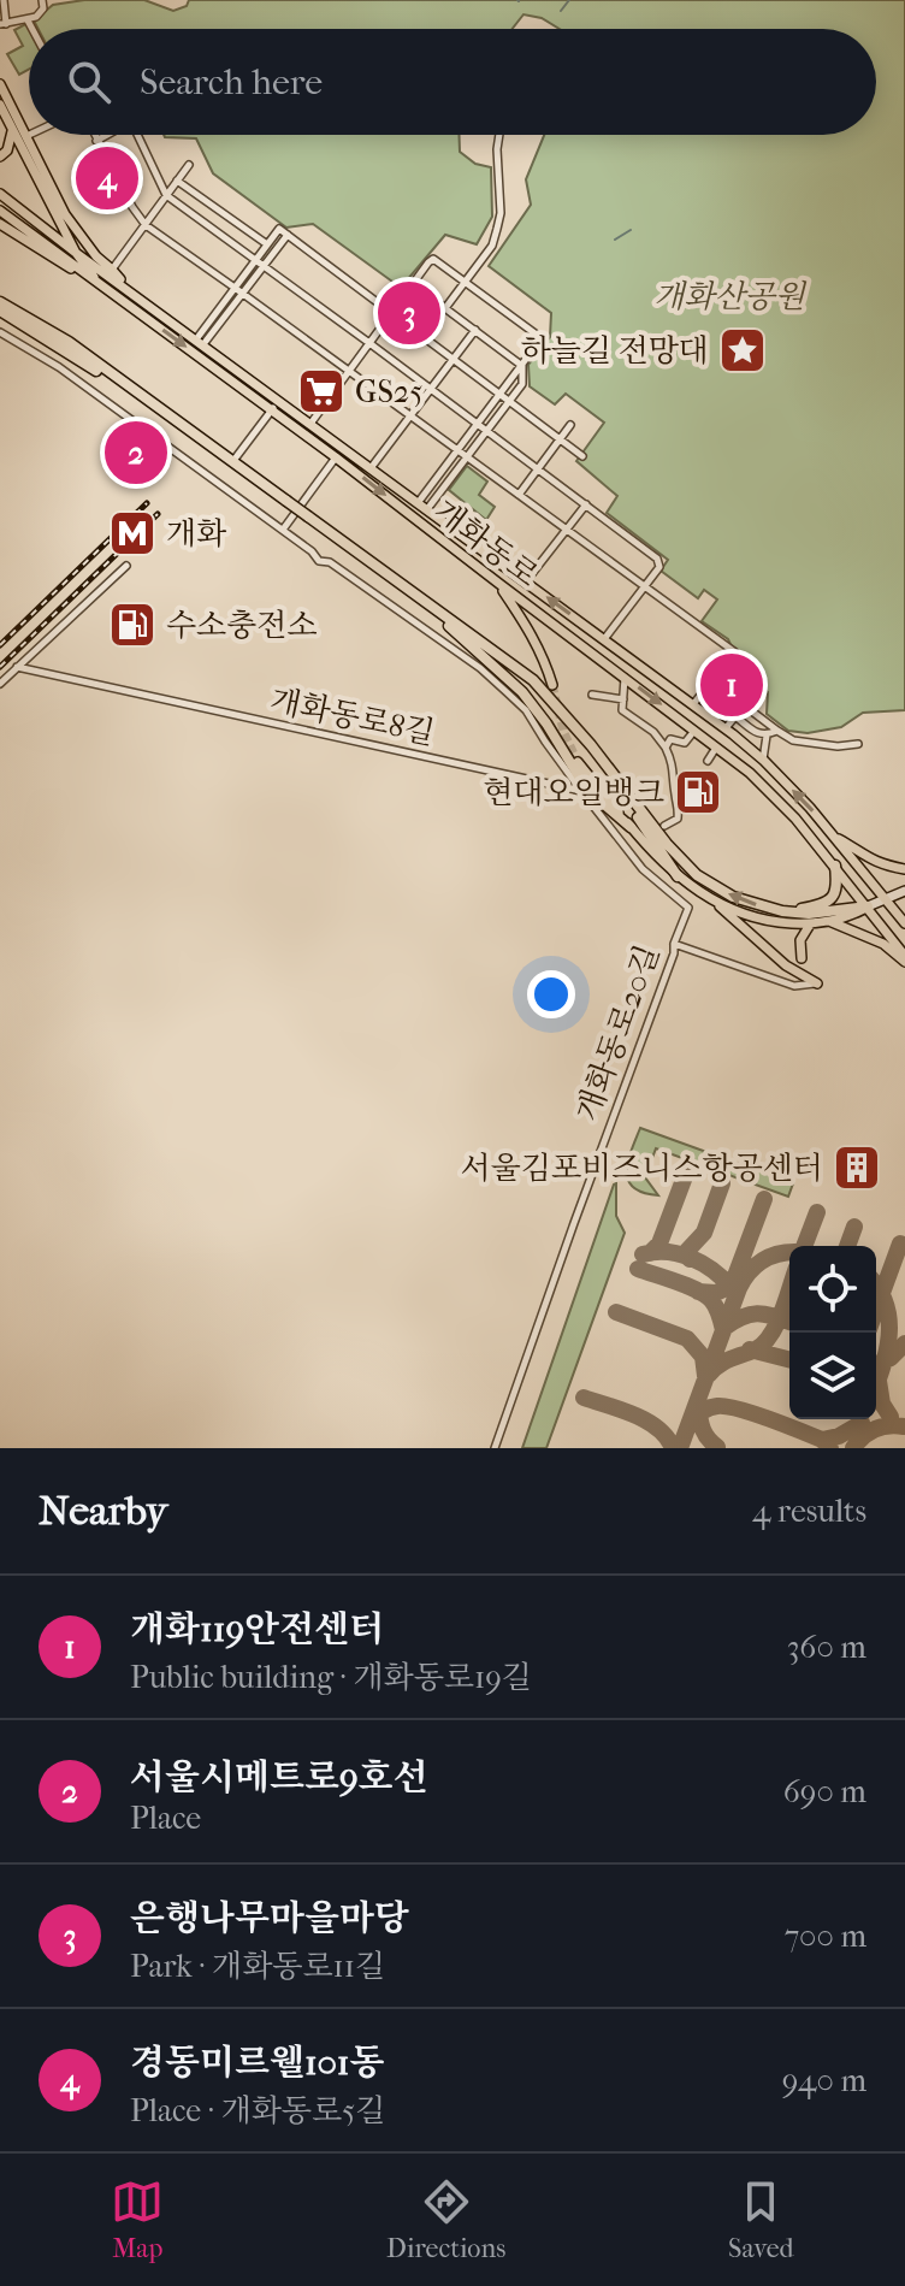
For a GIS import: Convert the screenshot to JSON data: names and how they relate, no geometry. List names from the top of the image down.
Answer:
{
  "streets": {
    "main road": ["개화동로"],
    "street": ["개화동로8길", "개화동로20길"]
  },
  "crossings": [
    ["개화동로8길", "개화동로20길"]
  ],
  "parks": ["개화산공원"],
  "places": {
    "place": ["하늘길 전망대"],
    "supermarket": ["GS25"],
    "metro station": ["개화"],
    "fuel station": ["수소충전소", "현대오일뱅크"],
    "building": ["서울김포비즈니스항공센터"]
  },
  "page": {
    "search": "Search here",
    "pins": [
      "4",
      "3",
      "2",
      "1"
    ],
    "heading": ["Nearby", "4 results"],
    "list": [
      {
        "mark": "1",
        "name": "개화119안전센터",
        "note": "Public building · 개화동로19길",
        "value": "360 m"
      },
      {
        "mark": "2",
        "name": "서울시메트로9호선",
        "note": "Place",
        "value": "690 m"
      },
      {
        "mark": "3",
        "name": "은행나무마을마당",
        "note": "Park · 개화동로11길",
        "value": "700 m"
      },
      {
        "mark": "4",
        "name": "경동미르웰101동",
        "note": "Place · 개화동로5길",
        "value": "940 m"
      }
    ],
    "nav": ["Map", "Directions", "Saved"]
  }
}
